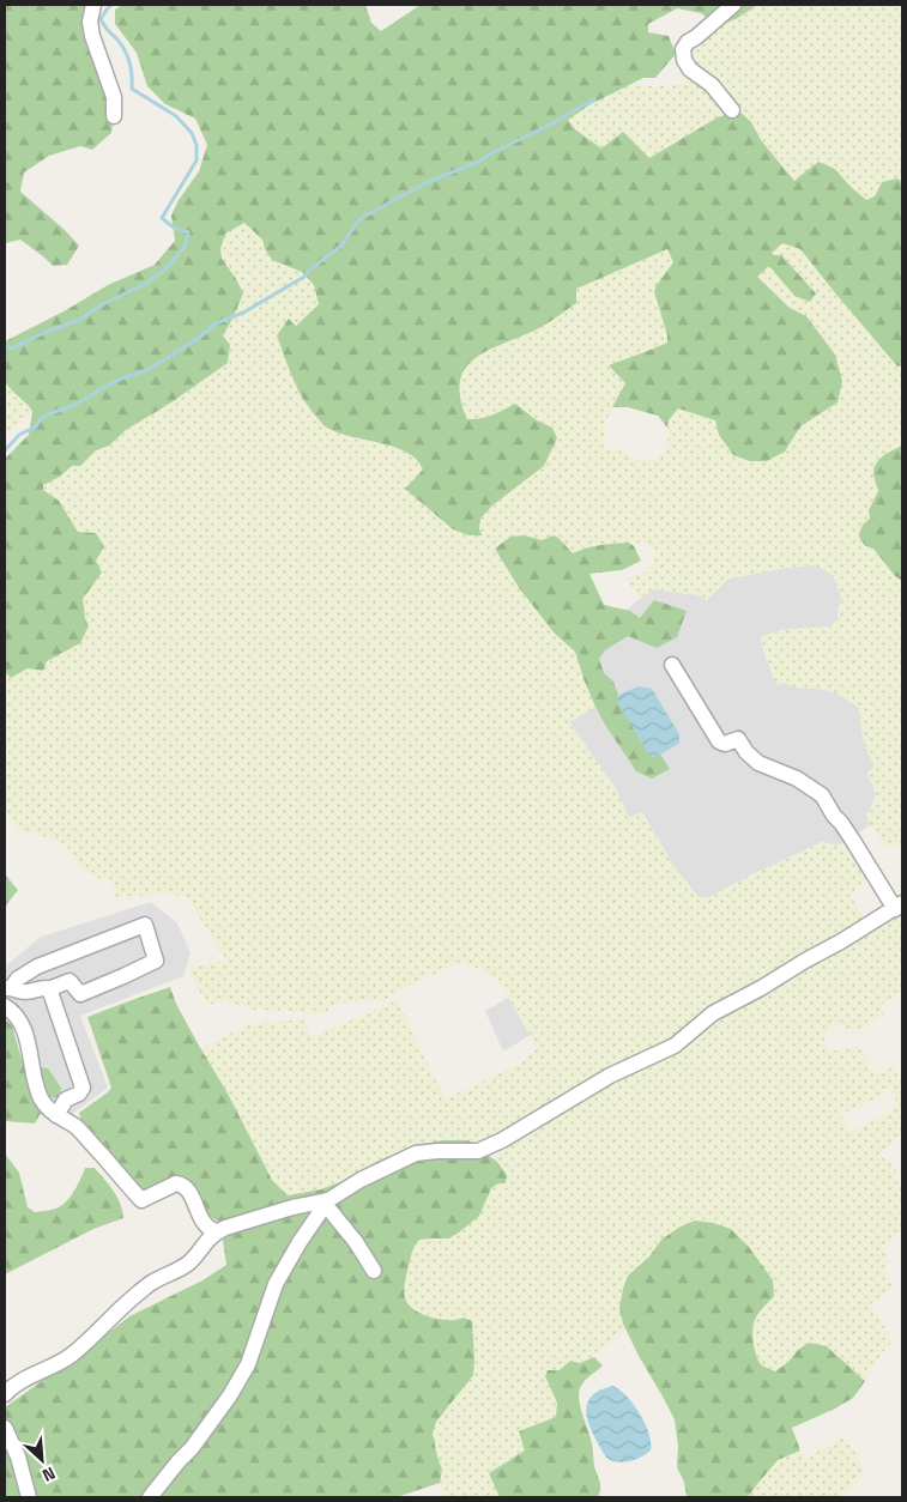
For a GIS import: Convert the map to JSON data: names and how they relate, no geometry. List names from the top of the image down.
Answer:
{
  "north": "bottom right"
}
